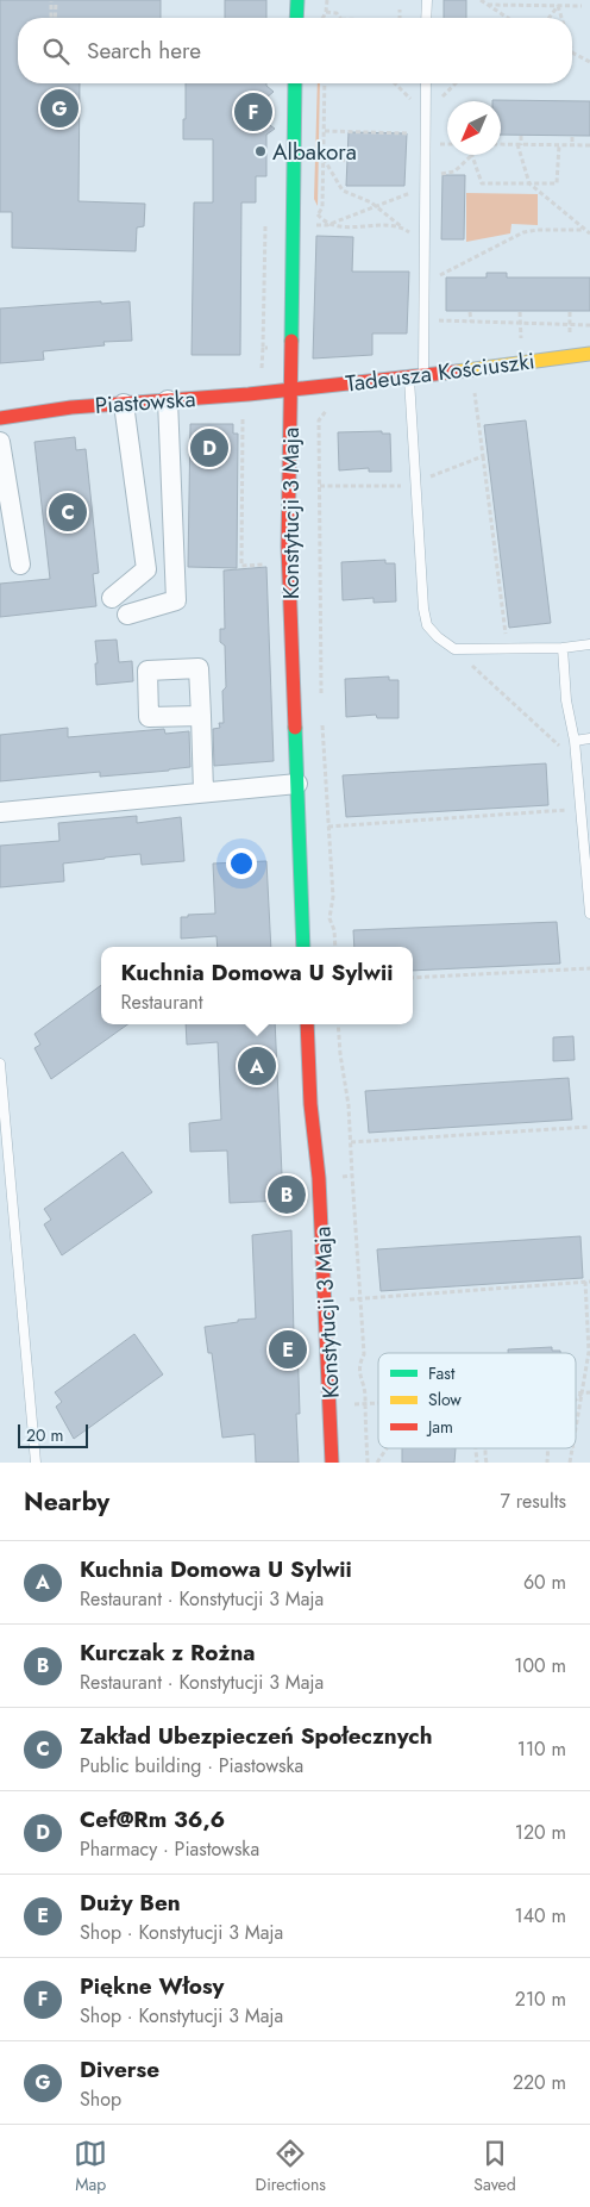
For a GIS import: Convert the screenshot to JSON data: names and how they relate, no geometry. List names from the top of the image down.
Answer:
{
  "streets": {
    "street": ["Tadeusza Kościuszki", "Piastowska", "Konstytucji 3 Maja"]
  },
  "crossings": [
    ["Tadeusza Kościuszki", "Piastowska"],
    ["Tadeusza Kościuszki", "Konstytucji 3 Maja"],
    ["Piastowska", "Konstytucji 3 Maja"]
  ],
  "places": ["Albakora"],
  "legend": ["Fast", "Slow", "Jam"],
  "scale_bar": "20 m",
  "north": "bottom left",
  "page": {
    "search": "Search here",
    "pins": [
      "G",
      "F",
      "D",
      "C",
      "A",
      "B",
      "E"
    ],
    "popup": ["Kuchnia Domowa U Sylwii", "Restaurant"],
    "scale": "20 m",
    "heading": ["Nearby", "7 results"],
    "list": [
      {
        "mark": "A",
        "name": "Kuchnia Domowa U Sylwii",
        "note": "Restaurant · Konstytucji 3 Maja",
        "value": "60 m"
      },
      {
        "mark": "B",
        "name": "Kurczak z Rożna",
        "note": "Restaurant · Konstytucji 3 Maja",
        "value": "100 m"
      },
      {
        "mark": "C",
        "name": "Zakład Ubezpieczeń Społecznych",
        "note": "Public building · Piastowska",
        "value": "110 m"
      },
      {
        "mark": "D",
        "name": "Cef@Rm 36,6",
        "note": "Pharmacy · Piastowska",
        "value": "120 m"
      },
      {
        "mark": "E",
        "name": "Duży Ben",
        "note": "Shop · Konstytucji 3 Maja",
        "value": "140 m"
      },
      {
        "mark": "F",
        "name": "Piękne Włosy",
        "note": "Shop · Konstytucji 3 Maja",
        "value": "210 m"
      },
      {
        "mark": "G",
        "name": "Diverse",
        "note": "Shop",
        "value": "220 m"
      }
    ],
    "nav": ["Map", "Directions", "Saved"]
  }
}
